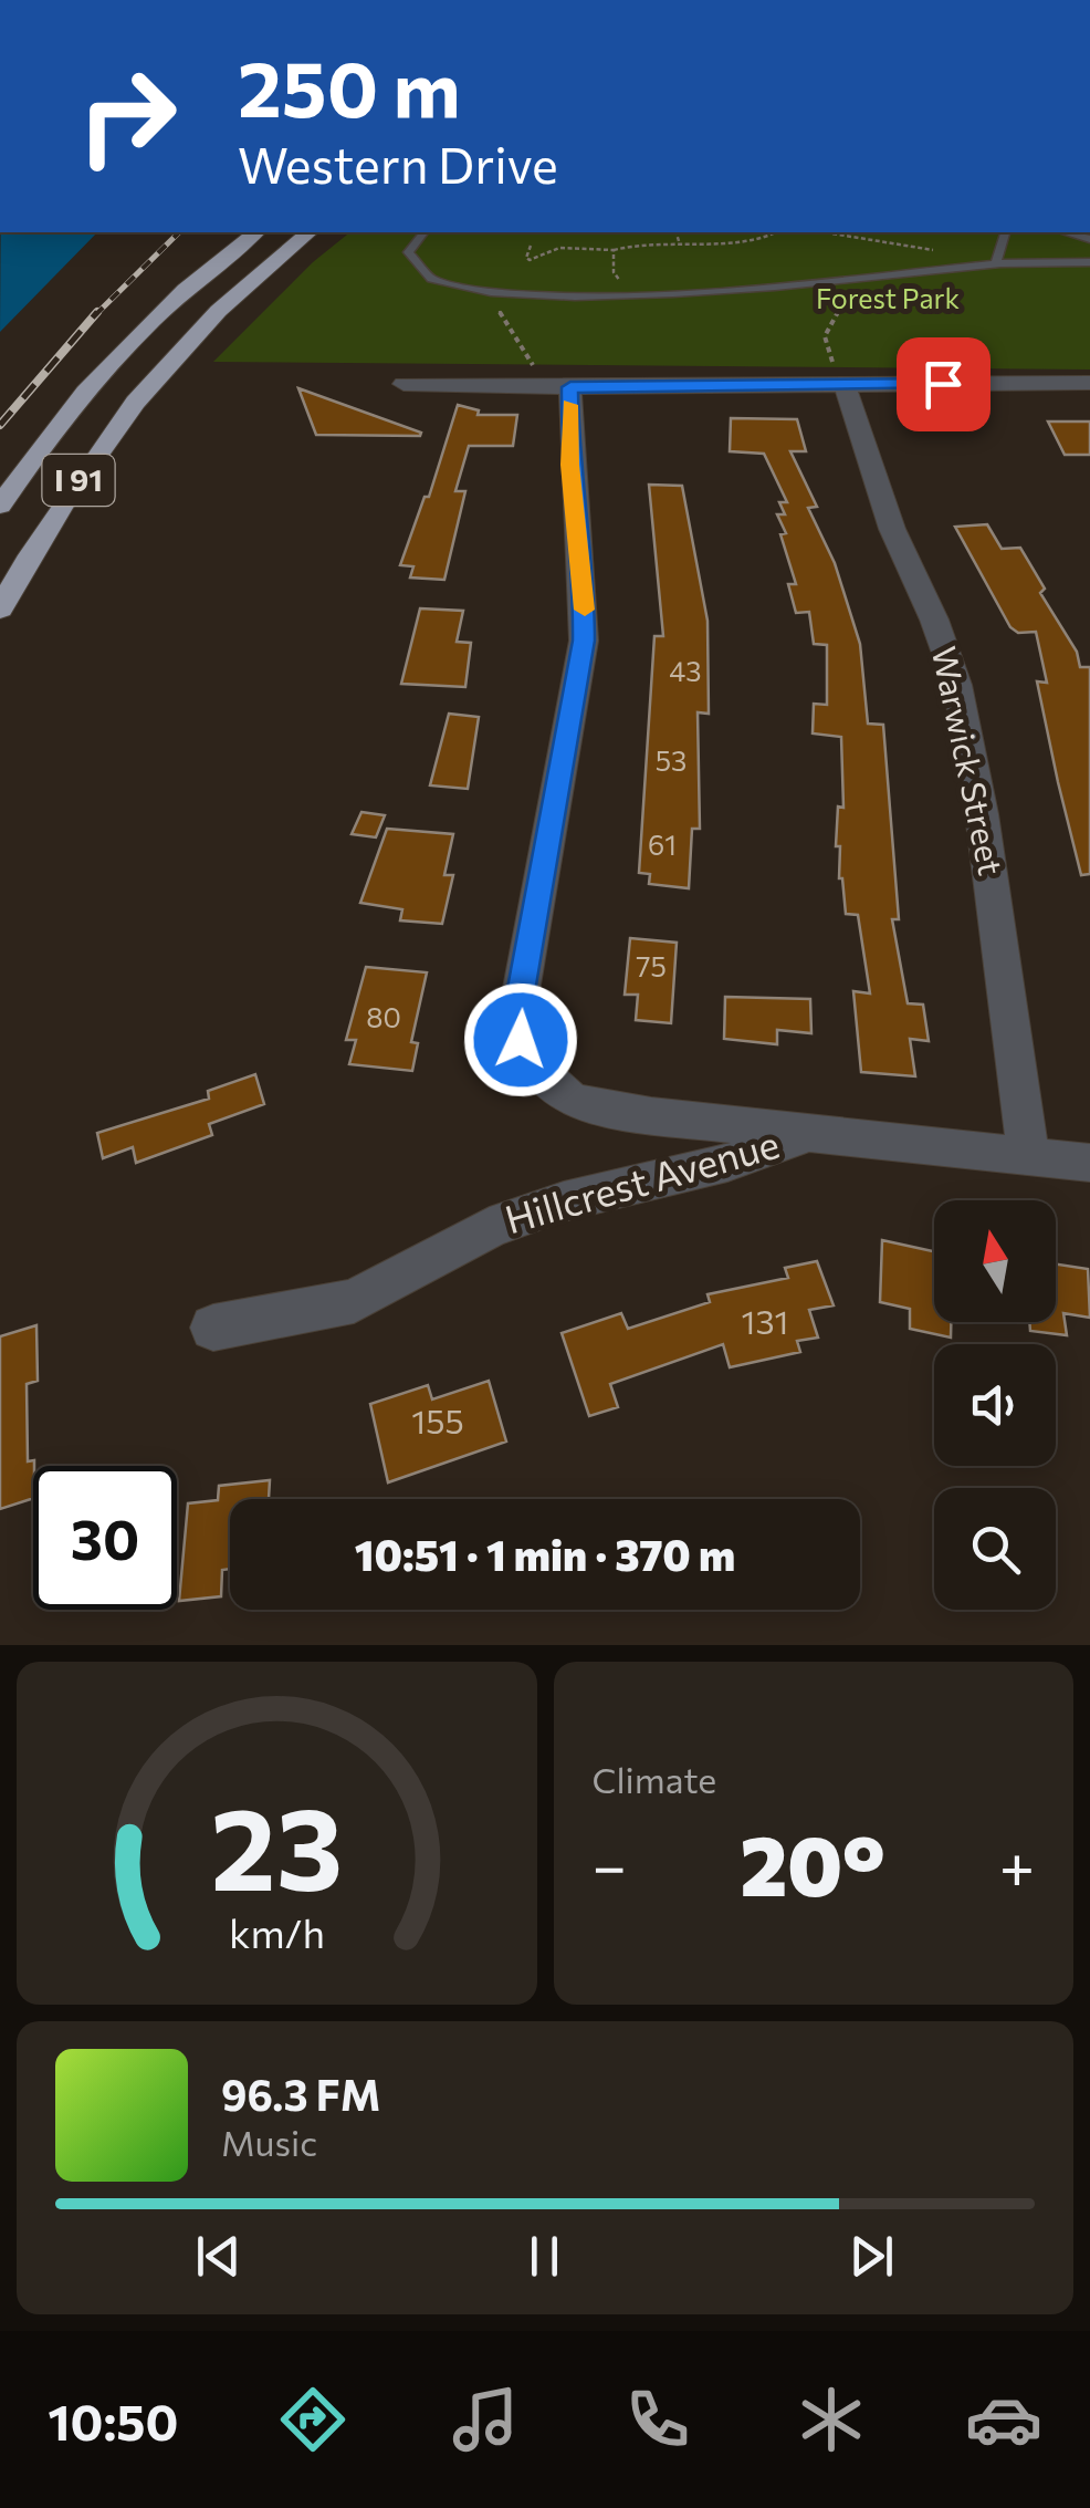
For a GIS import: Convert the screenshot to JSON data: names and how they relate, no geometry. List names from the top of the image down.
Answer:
{
  "streets": {
    "highway": ["I 91"],
    "street": ["Warwick Street", "Hillcrest Avenue"]
  },
  "crossings": [
    ["Warwick Street", "Hillcrest Avenue"]
  ],
  "parks": ["Forest Park"],
  "house_numbers": [
    "43",
    "53",
    "61",
    "75",
    "80",
    "131",
    "155"
  ],
  "north": "top",
  "page": {
    "turn": ["250 m", "Western Drive"],
    "limit": "30",
    "trip": "10:51 · 1 min · 370 m",
    "tile": "Climate",
    "heat": ["−", "20°", "+"],
    "song": ["96.3 FM", "Music"],
    "tabs": "10:50",
    "gauge": ["23", "km/h"]
  }
}
